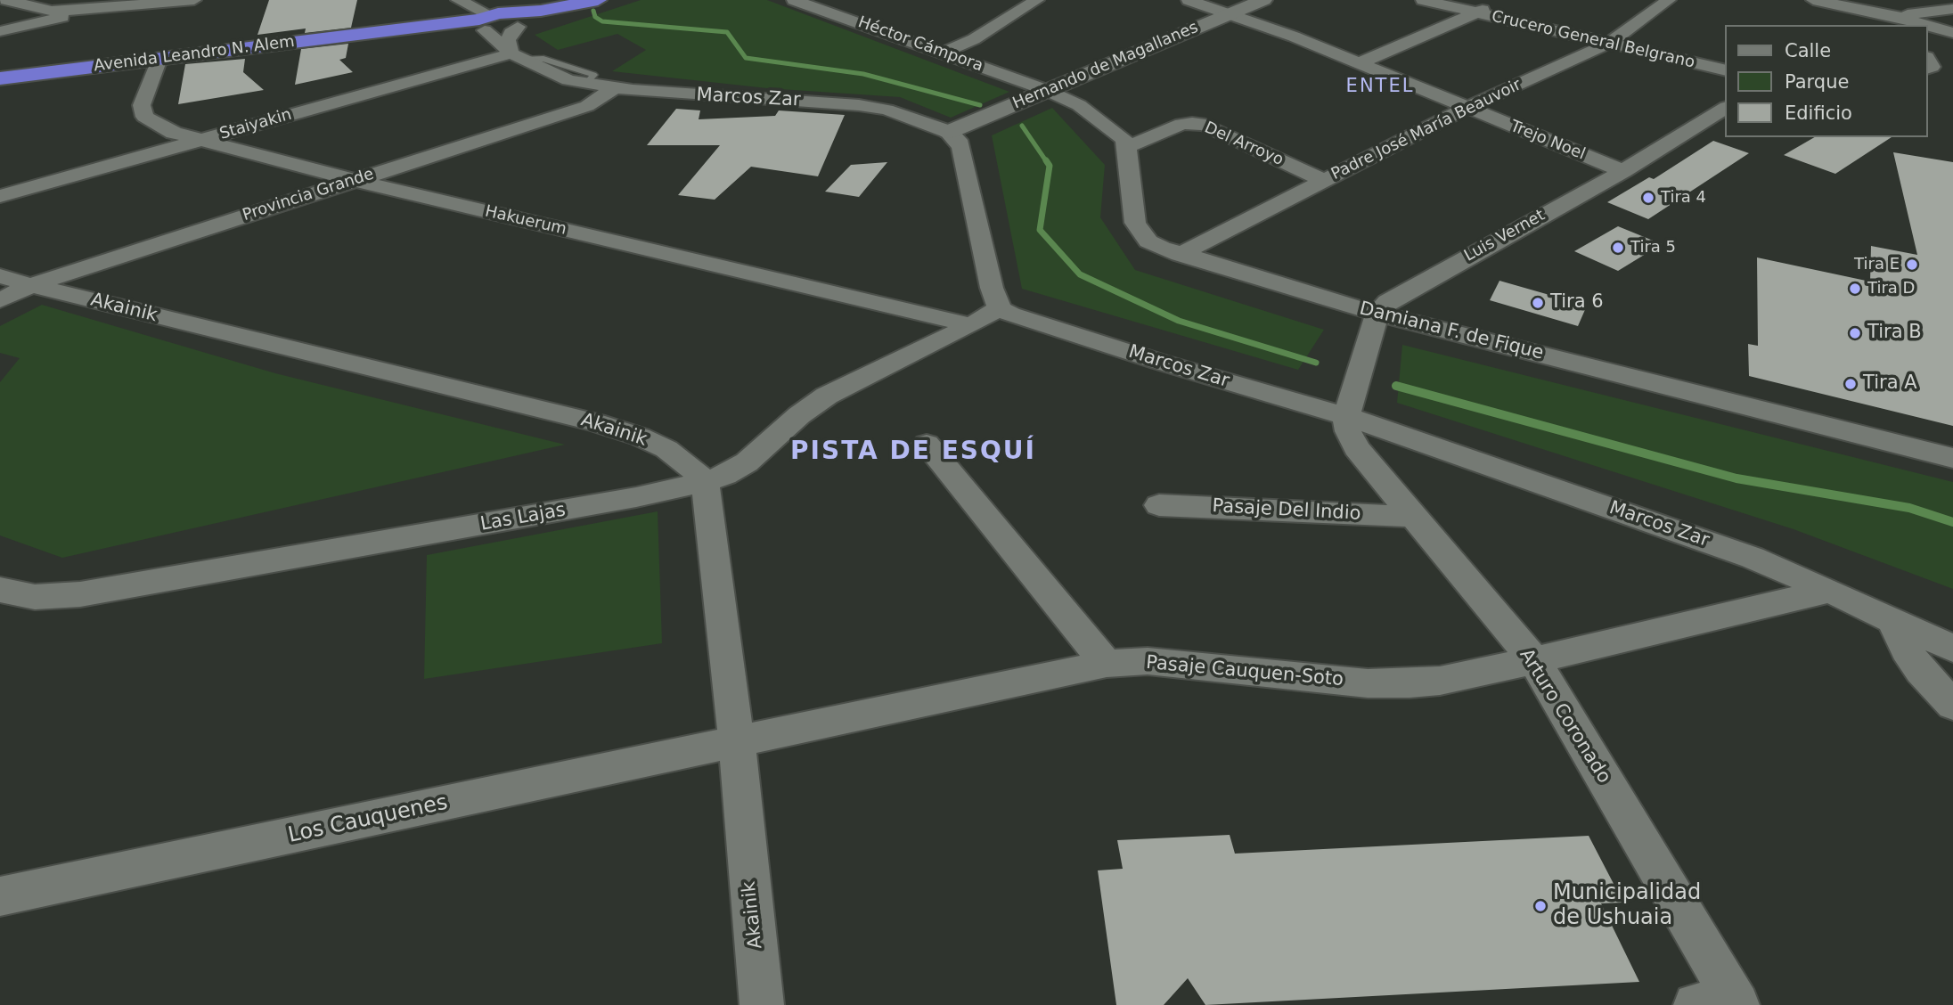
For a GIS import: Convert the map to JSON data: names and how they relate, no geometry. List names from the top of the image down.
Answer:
{
  "streets": {
    "highway": ["Avenida Leandro N. Alem"],
    "main road": ["Hernando de Magallanes"],
    "street": [
      "Crucero General Belgrano",
      "Héctor Cámpora",
      "Marcos Zar",
      "Staiyakin",
      "Padre José María Beauvoir",
      "Trejo Noel",
      "Del Arroyo",
      "Provincia Grande",
      "Hakuerum",
      "Luis Vernet",
      "Akainik",
      "Damiana F. de Fique",
      "Pasaje Del Indio",
      "Las Lajas",
      "Pasaje Cauquen-Soto",
      "Arturo Coronado",
      "Los Cauquenes"
    ]
  },
  "crossings": [
    ["Crucero General Belgrano", "Padre José María Beauvoir"],
    ["Héctor Cámpora", "Hernando de Magallanes"],
    ["Avenida Leandro N. Alem", "Marcos Zar"],
    ["Avenida Leandro N. Alem", "Hakuerum"],
    ["Hernando de Magallanes", "Marcos Zar"],
    ["Hernando de Magallanes", "Trejo Noel"],
    ["Marcos Zar", "Staiyakin"],
    ["Marcos Zar", "Provincia Grande"],
    ["Marcos Zar", "Las Lajas"],
    ["Marcos Zar", "Pasaje Cauquen-Soto"],
    ["Marcos Zar", "Arturo Coronado"],
    ["Staiyakin", "Hakuerum"],
    ["Padre José María Beauvoir", "Trejo Noel"],
    ["Padre José María Beauvoir", "Del Arroyo"],
    ["Padre José María Beauvoir", "Damiana F. de Fique"],
    ["Trejo Noel", "Luis Vernet"],
    ["Del Arroyo", "Damiana F. de Fique"],
    ["Provincia Grande", "Hakuerum"],
    ["Provincia Grande", "Akainik"],
    ["Hakuerum", "Las Lajas"],
    ["Luis Vernet", "Damiana F. de Fique"],
    ["Akainik", "Las Lajas"],
    ["Akainik", "Pasaje Cauquen-Soto"],
    ["Akainik", "Los Cauquenes"],
    ["Pasaje Del Indio", "Arturo Coronado"],
    ["Pasaje Cauquen-Soto", "Arturo Coronado"],
    ["Pasaje Cauquen-Soto", "Los Cauquenes"]
  ],
  "districts": ["ENTEL", "PISTA DE ESQUÍ"],
  "places": [
    "Tira 4",
    "Tira 5",
    "Tira E",
    "Tira D",
    "Tira 6",
    "Tira B",
    "Tira A",
    "Municipalidad de Ushuaia"
  ],
  "legend": ["Calle", "Parque", "Edificio"]
}
